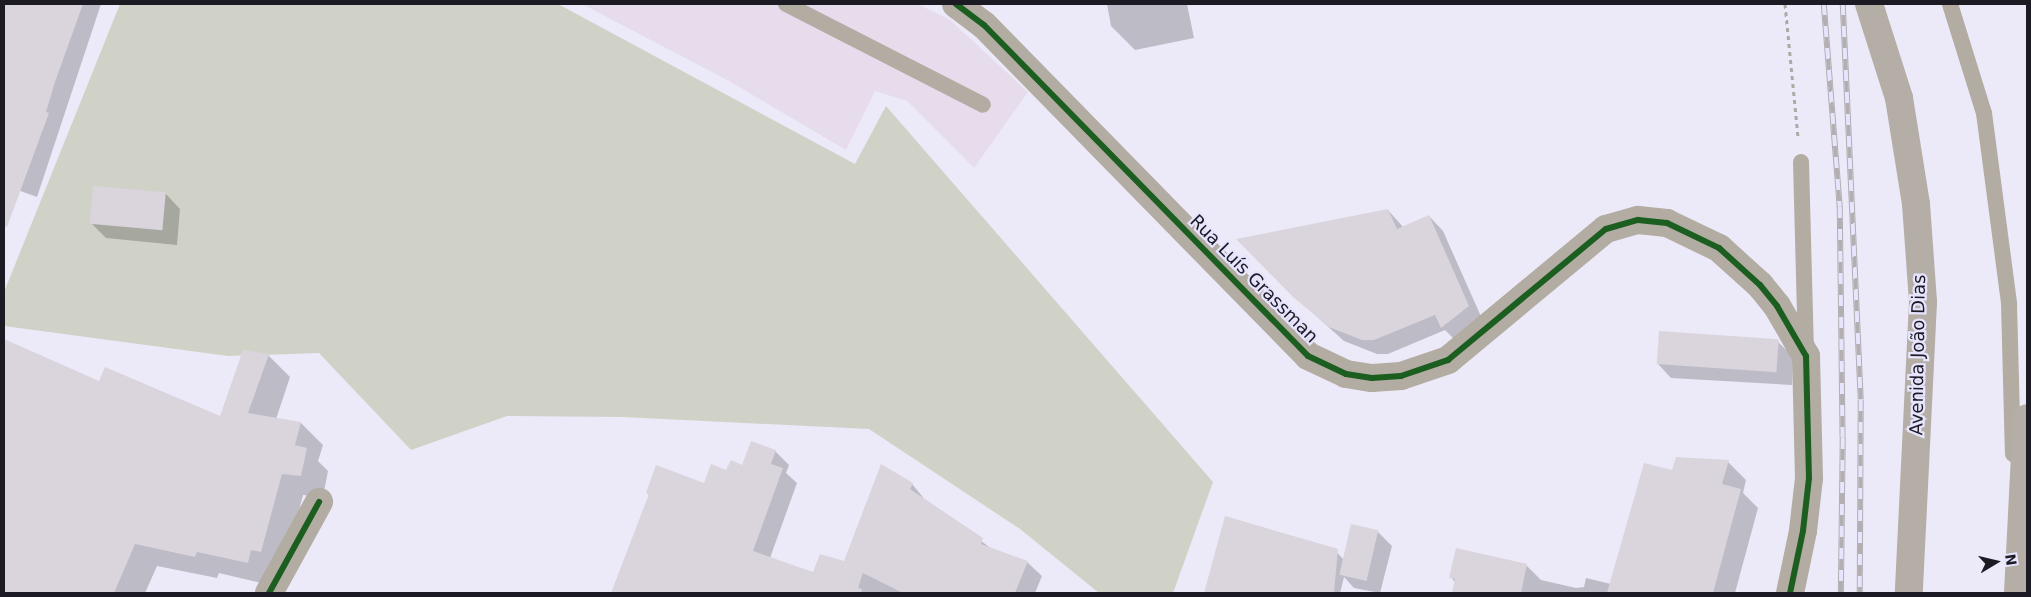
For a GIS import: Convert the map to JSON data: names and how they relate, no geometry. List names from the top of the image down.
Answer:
{
  "streets": {
    "main road": ["Avenida João Dias"],
    "street": ["Rua Luís Grassman"]
  },
  "north": "right"
}
